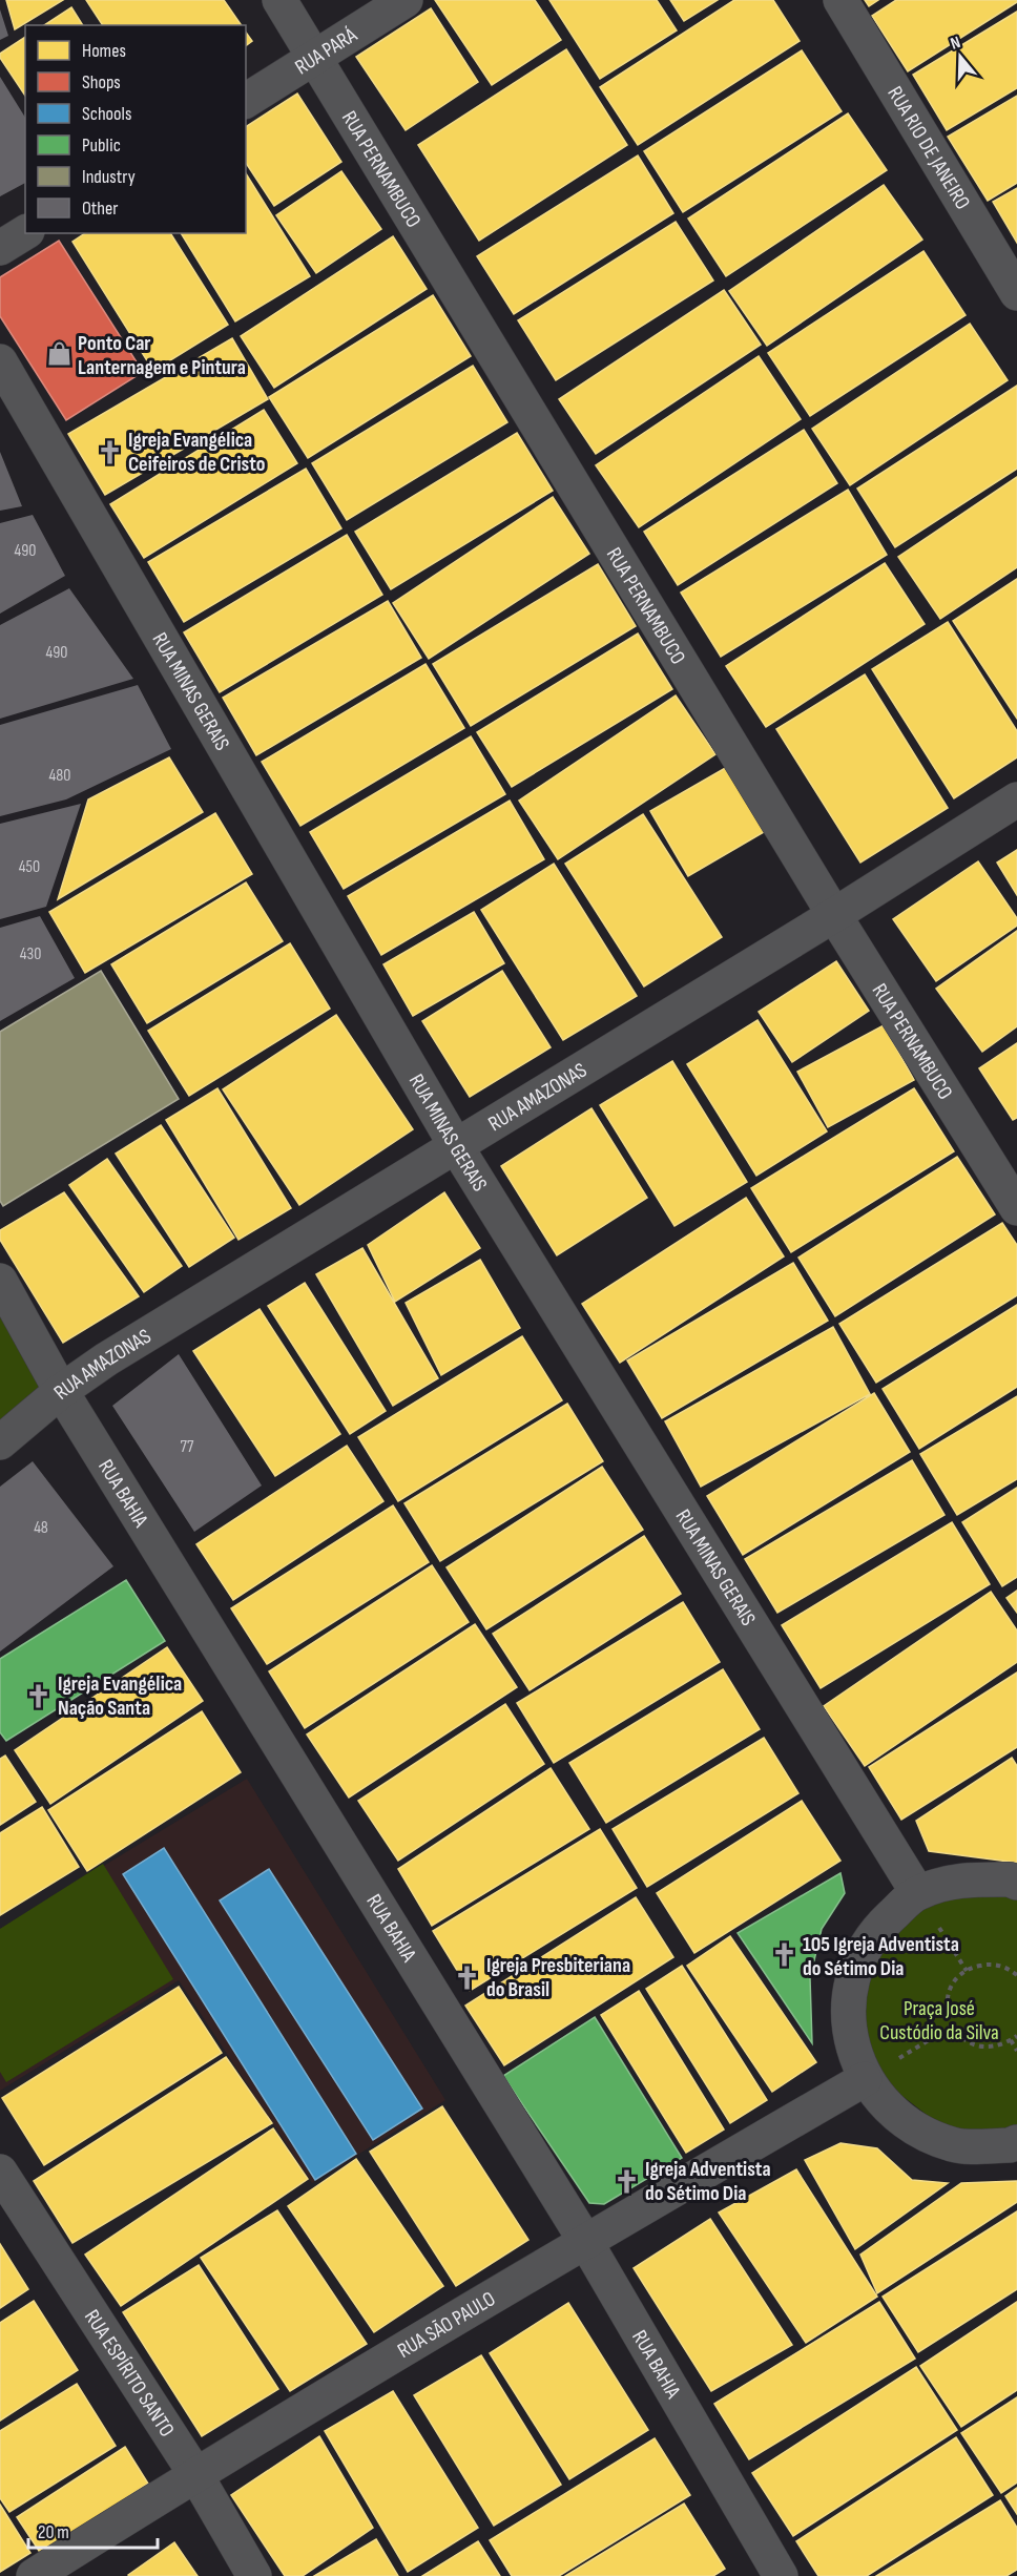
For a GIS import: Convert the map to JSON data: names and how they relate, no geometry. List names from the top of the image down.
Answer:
{
  "streets": {
    "street": [
      "RUA PARÁ",
      "RUA RIO DE JANEIRO",
      "RUA PERNAMBUCO",
      "RUA MINAS GERAIS",
      "RUA AMAZONAS",
      "RUA BAHIA",
      "RUA SÃO PAULO",
      "RUA ESPÍRITO SANTO"
    ]
  },
  "crossings": [
    ["RUA PARÁ", "RUA PERNAMBUCO"],
    ["RUA PERNAMBUCO", "RUA AMAZONAS"],
    ["RUA MINAS GERAIS", "RUA AMAZONAS"],
    ["RUA AMAZONAS", "RUA BAHIA"],
    ["RUA BAHIA", "RUA SÃO PAULO"],
    ["RUA SÃO PAULO", "RUA ESPÍRITO SANTO"]
  ],
  "parks": ["Praça José Custódio da Silva"],
  "places": {
    "shop": ["Ponto Car Lanternagem e Pintura"],
    "church": [
      "Igreja Evangélica Ceifeiros de Cristo",
      "Igreja Evangélica Nação Santa",
      "105 Igreja Adventista do Sétimo Dia",
      "Igreja Presbiteriana do Brasil",
      "Igreja Adventista do Sétimo Dia"
    ]
  },
  "house_numbers": [
    "490",
    "490",
    "480",
    "450",
    "430",
    "77",
    "48"
  ],
  "legend": [
    "Homes",
    "Shops",
    "Schools",
    "Public",
    "Industry",
    "Other"
  ],
  "scale_bar": "20 m",
  "north": "top"
}
